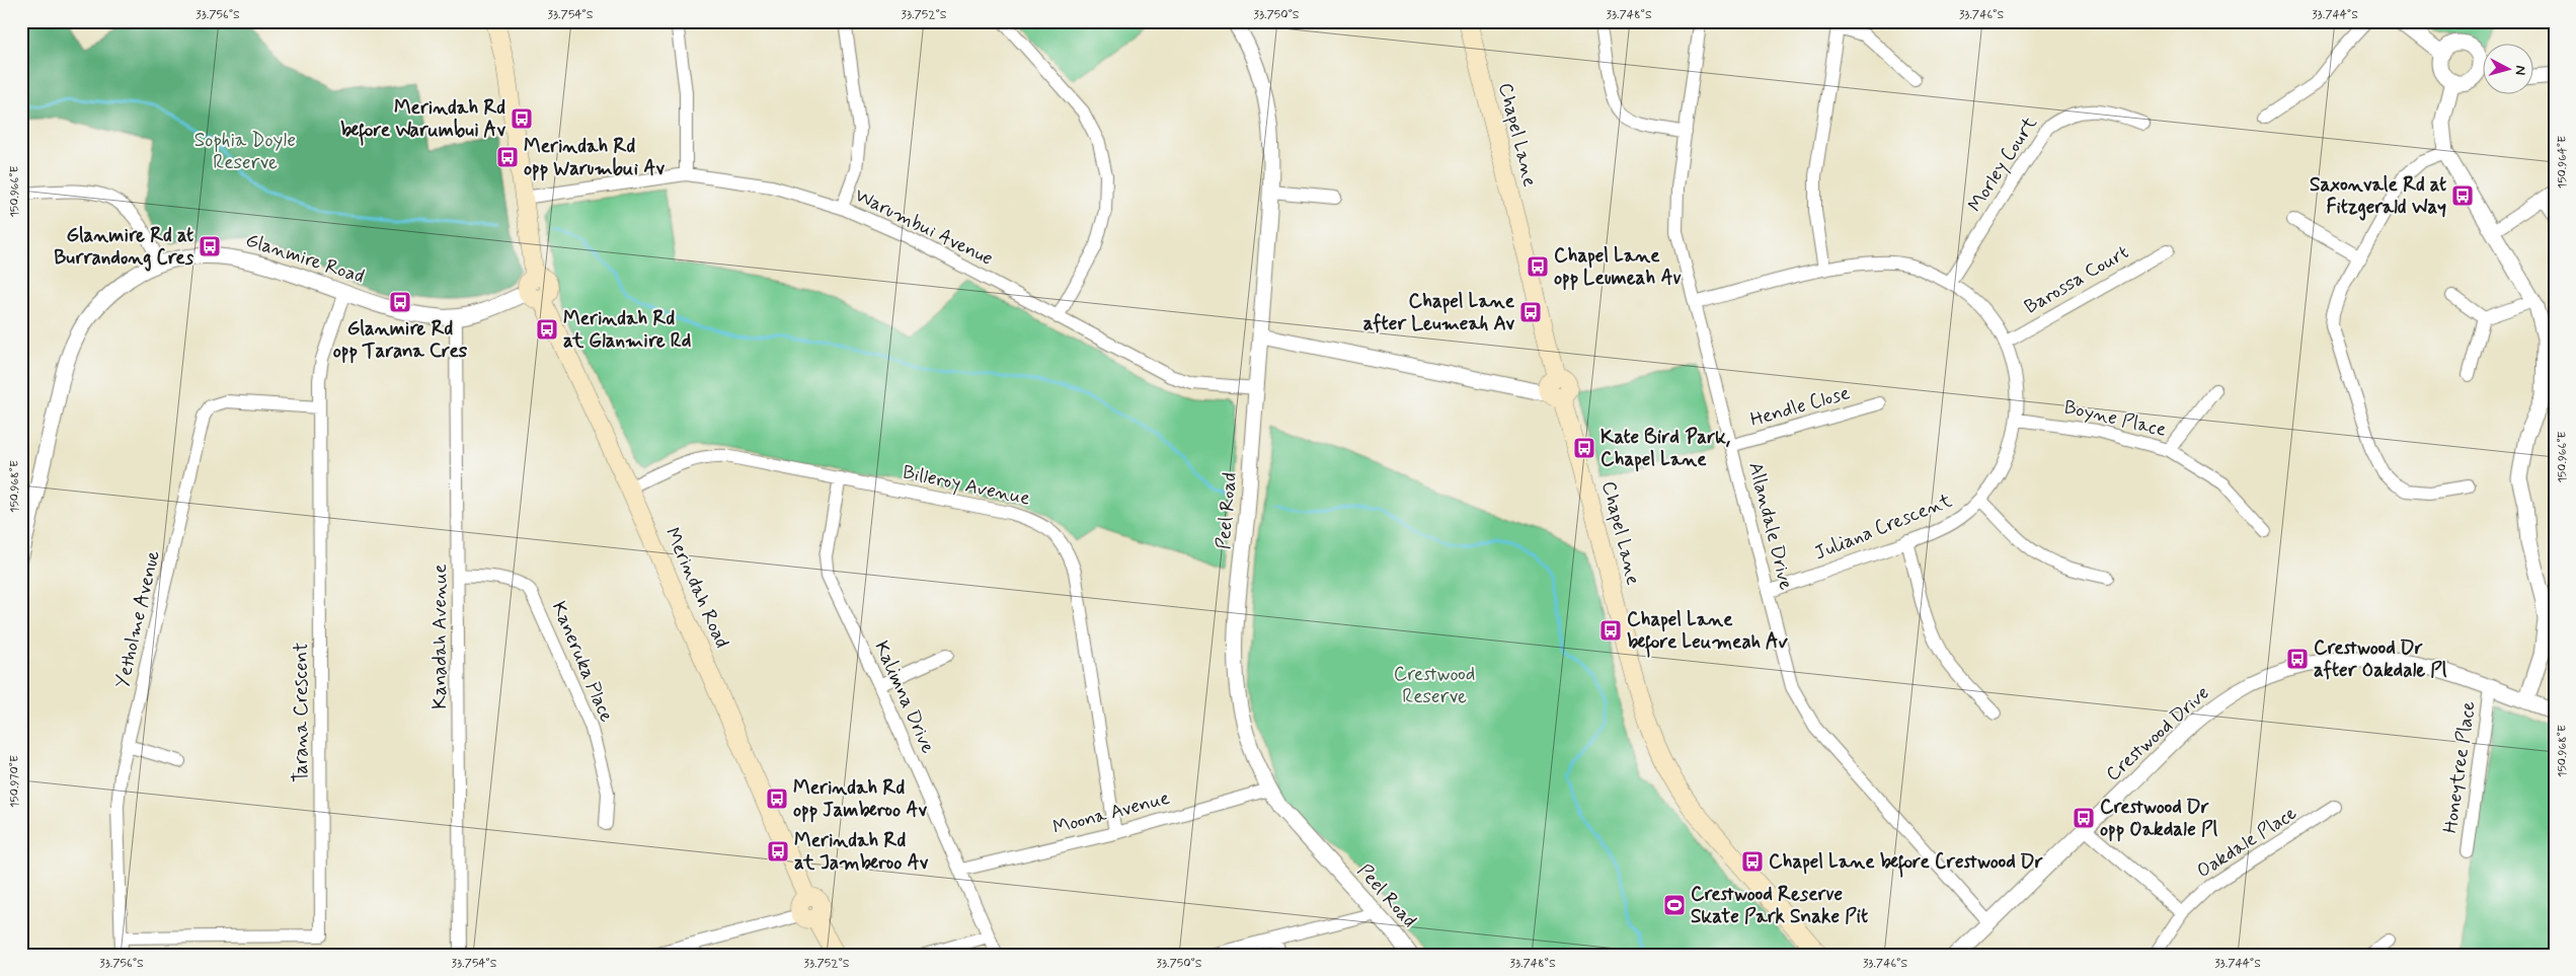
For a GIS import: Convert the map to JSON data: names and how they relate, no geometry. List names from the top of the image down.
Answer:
{
  "streets": {
    "main road": ["Chapel Lane", "Merindah Road"],
    "street": [
      "Morley Court",
      "Warumbui Avenue",
      "Glanmire Road",
      "Barossa Court",
      "Hendle Close",
      "Boyne Place",
      "Billeroy Avenue",
      "Peel Road",
      "Allandale Drive",
      "Juliana Crescent",
      "Yetholme Avenue",
      "Kanadah Avenue",
      "Kaneruka Place",
      "Kalimna Drive",
      "Tarana Crescent",
      "Crestwood Drive",
      "Honeytree Place",
      "Moona Avenue",
      "Oakdale Place"
    ]
  },
  "crossings": [
    ["Morley Court", "Juliana Crescent"],
    ["Warumbui Avenue", "Peel Road"],
    ["Warumbui Avenue", "Merindah Road"],
    ["Glanmire Road", "Merindah Road"],
    ["Glanmire Road", "Kanadah Avenue"],
    ["Glanmire Road", "Tarana Crescent"],
    ["Barossa Court", "Juliana Crescent"],
    ["Hendle Close", "Allandale Drive"],
    ["Boyne Place", "Juliana Crescent"],
    ["Billeroy Avenue", "Merindah Road"],
    ["Billeroy Avenue", "Kalimna Drive"],
    ["Billeroy Avenue", "Moona Avenue"],
    ["Peel Road", "Moona Avenue"],
    ["Allandale Drive", "Juliana Crescent"],
    ["Allandale Drive", "Crestwood Drive"],
    ["Yetholme Avenue", "Tarana Crescent"],
    ["Kanadah Avenue", "Kaneruka Place"],
    ["Kalimna Drive", "Moona Avenue"],
    ["Crestwood Drive", "Honeytree Place"]
  ],
  "parks": ["Sophia Doyle Reserve", "Crestwood Reserve"],
  "places": {
    "bus stop": [
      "Merindah Rd before Warumbui Av",
      "Merindah Rd opp Warumbui Av",
      "Saxonvale Rd at Fitzgerald Way",
      "Glanmire Rd at Burrandong Cres",
      "Chapel Lane opp Leumeah Av",
      "Glanmire Rd opp Tarana Cres",
      "Chapel Lane after Leumeah Av",
      "Merindah Rd at Glanmire Rd",
      "Kate Bird Park, Chapel Lane",
      "Chapel Lane before Leumeah Av",
      "Crestwood Dr after Oakdale Pl",
      "Merindah Rd opp Jamberoo Av",
      "Crestwood Dr opp Oakdale Pl",
      "Merindah Rd at Jamberoo Av",
      "Chapel Lane before Crestwood Dr"
    ],
    "sports": ["Crestwood Reserve Skate Park Snake Pit"]
  },
  "north": "right",
  "coordinates": [
    "33.756°S",
    "33.754°S",
    "33.752°S",
    "33.750°S",
    "33.748°S",
    "33.746°S",
    "33.744°S",
    "150.964°E",
    "150.966°E",
    "150.968°E",
    "150.970°E"
  ]
}
